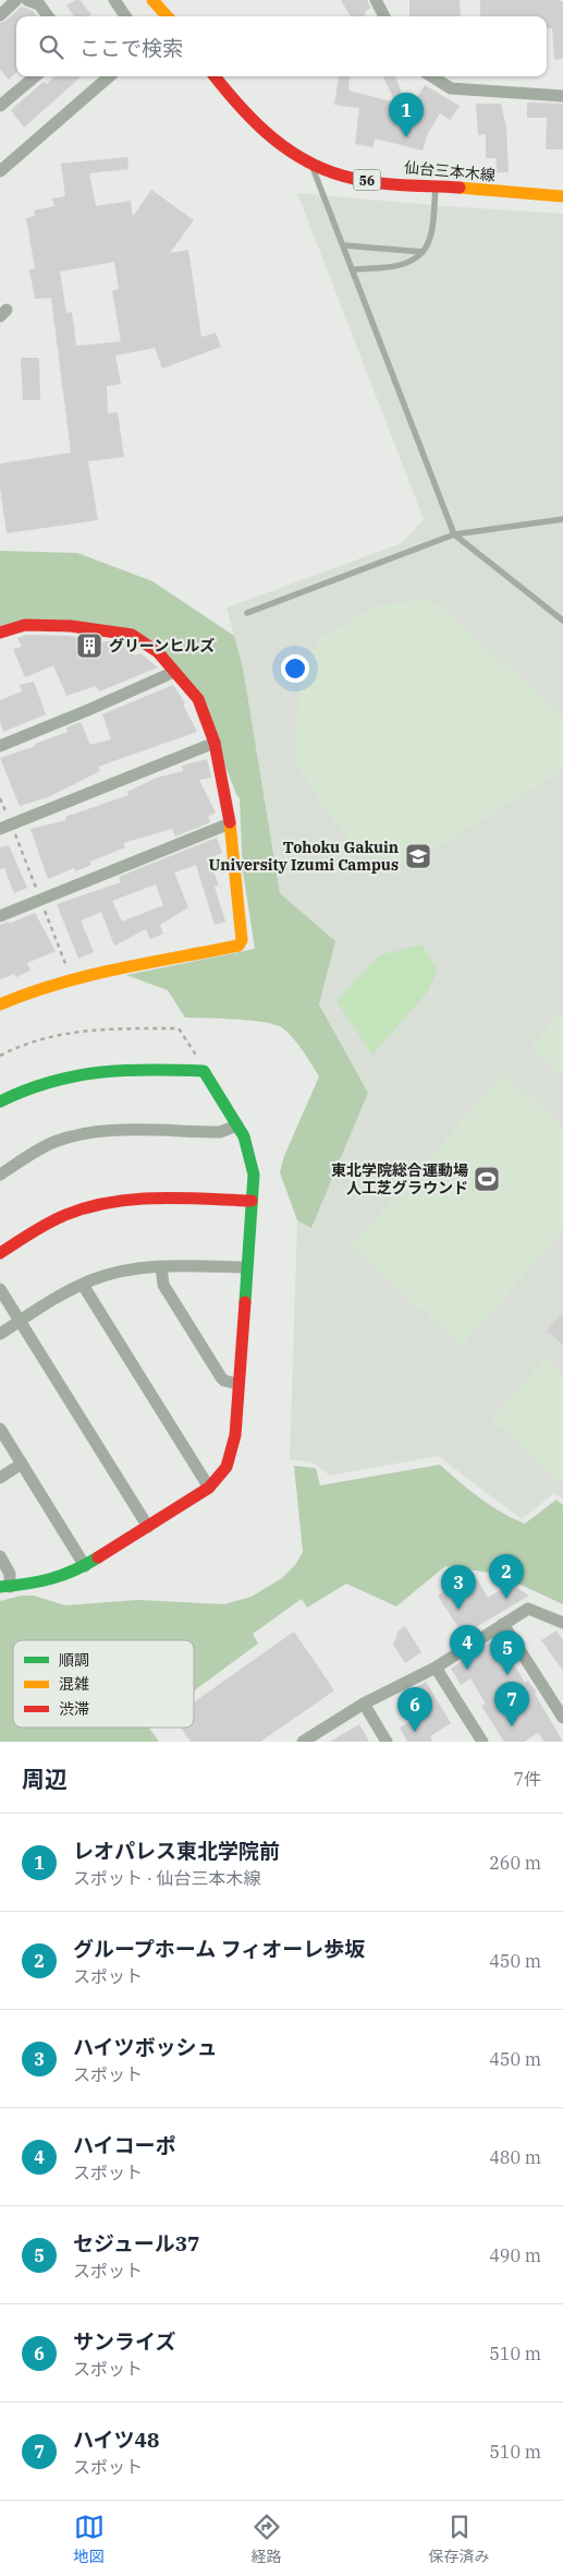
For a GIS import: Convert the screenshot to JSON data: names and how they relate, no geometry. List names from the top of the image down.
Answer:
{
  "streets": {
    "street": ["仙台三本木線", "56"]
  },
  "places": {
    "building": ["グリーンヒルズ"],
    "school or university": ["Tohoku Gakuin University Izumi Campus"],
    "sports": ["東北学院総合運動場 人工芝グラウンド"]
  },
  "legend": ["順調", "混雑", "渋滞"],
  "page": {
    "search": "ここで検索",
    "pins": [
      "1",
      "2",
      "3",
      "4",
      "5",
      "7",
      "6"
    ],
    "heading": ["周辺", "7件"],
    "list": [
      {
        "mark": "1",
        "name": "レオパレス東北学院前",
        "note": "スポット · 仙台三本木線",
        "value": "260 m"
      },
      {
        "mark": "2",
        "name": "グループホーム フィオーレ歩坂",
        "note": "スポット",
        "value": "450 m"
      },
      {
        "mark": "3",
        "name": "ハイツボッシュ",
        "note": "スポット",
        "value": "450 m"
      },
      {
        "mark": "4",
        "name": "ハイコーポ",
        "note": "スポット",
        "value": "480 m"
      },
      {
        "mark": "5",
        "name": "セジュール37",
        "note": "スポット",
        "value": "490 m"
      },
      {
        "mark": "6",
        "name": "サンライズ",
        "note": "スポット",
        "value": "510 m"
      },
      {
        "mark": "7",
        "name": "ハイツ48",
        "note": "スポット",
        "value": "510 m"
      }
    ],
    "nav": ["地図", "経路", "保存済み"]
  }
}
